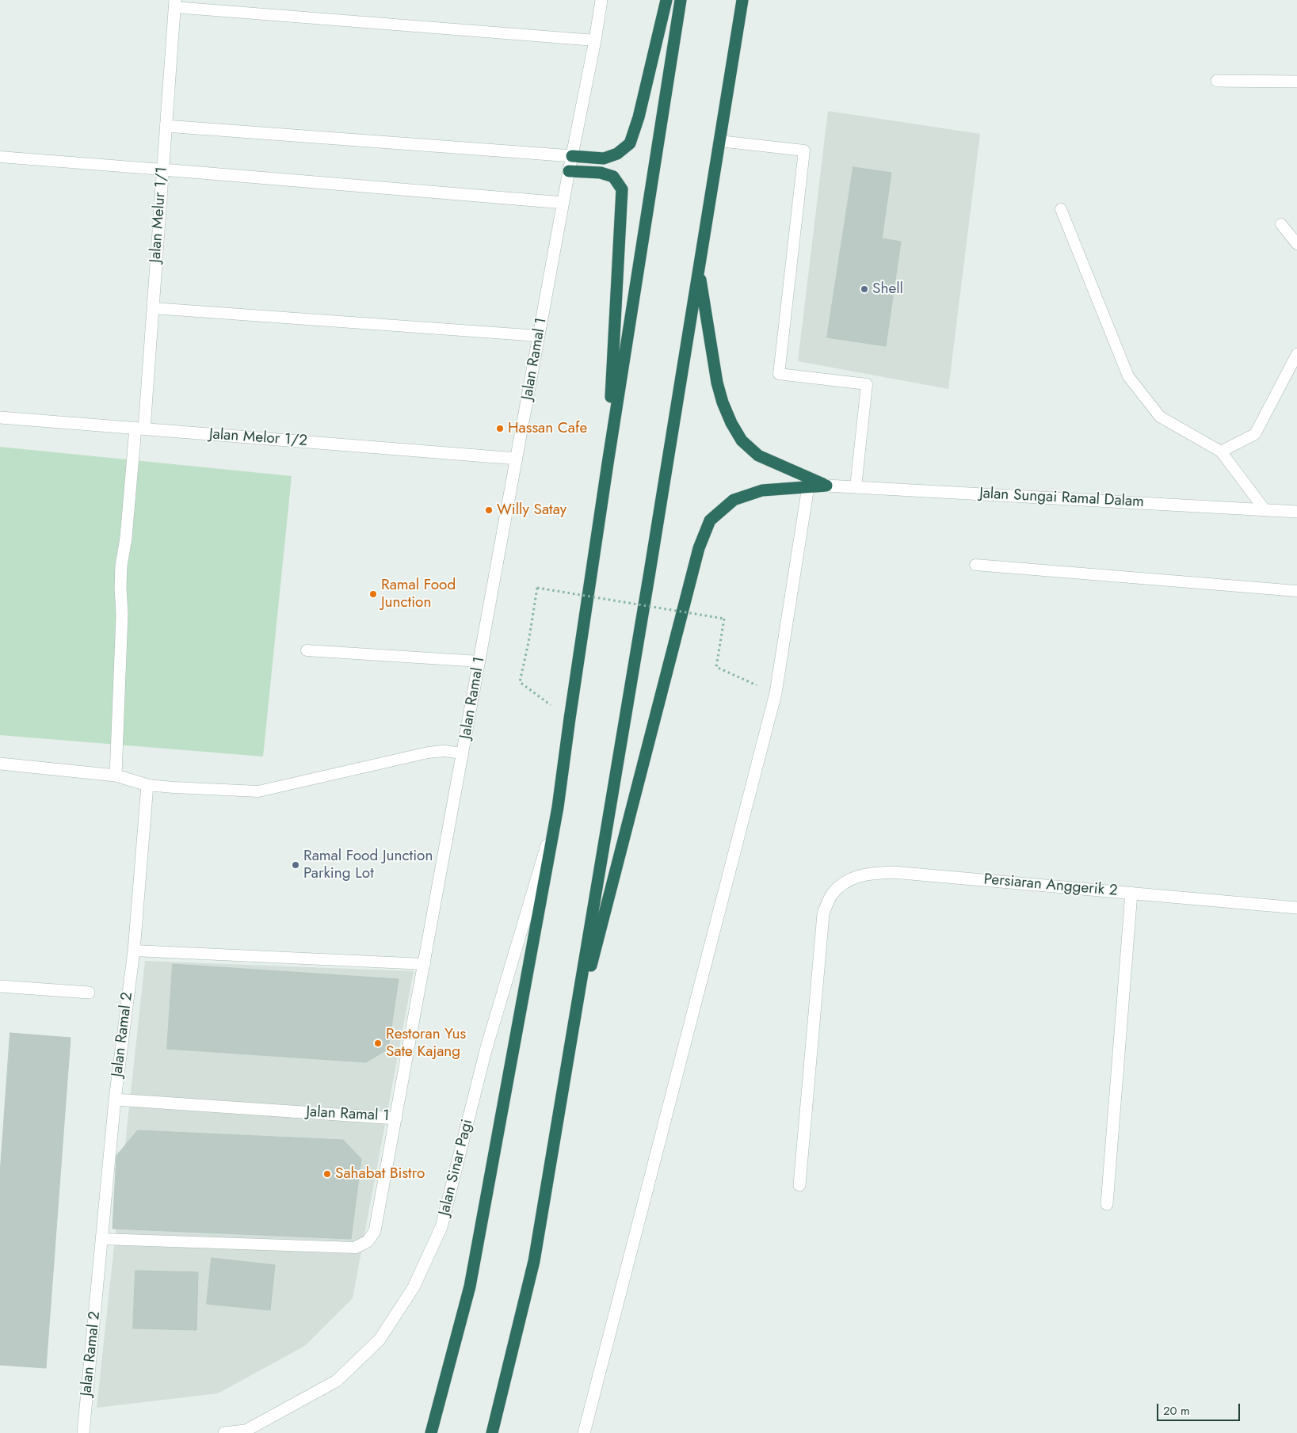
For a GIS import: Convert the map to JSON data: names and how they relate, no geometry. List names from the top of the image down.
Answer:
{
  "streets": {
    "street": [
      "Jalan Melur 1/1",
      "Jalan Ramal 1",
      "Jalan Melor 1/2",
      "Jalan Sungai Ramal Dalam",
      "Persiaran Anggerik 2",
      "Jalan Ramal 2",
      "Jalan Sinar Pagi"
    ]
  },
  "crossings": [
    ["Jalan Melur 1/1", "Jalan Melor 1/2"],
    ["Jalan Ramal 1", "Jalan Melor 1/2"],
    ["Jalan Ramal 1", "Jalan Ramal 2"]
  ],
  "places": [
    "Shell",
    "Hassan Cafe",
    "Willy Satay",
    "Ramal Food Junction",
    "Ramal Food Junction Parking Lot",
    "Restoran Yus Sate Kajang",
    "Sahabat Bistro"
  ],
  "scale_bar": "20 m"
}
